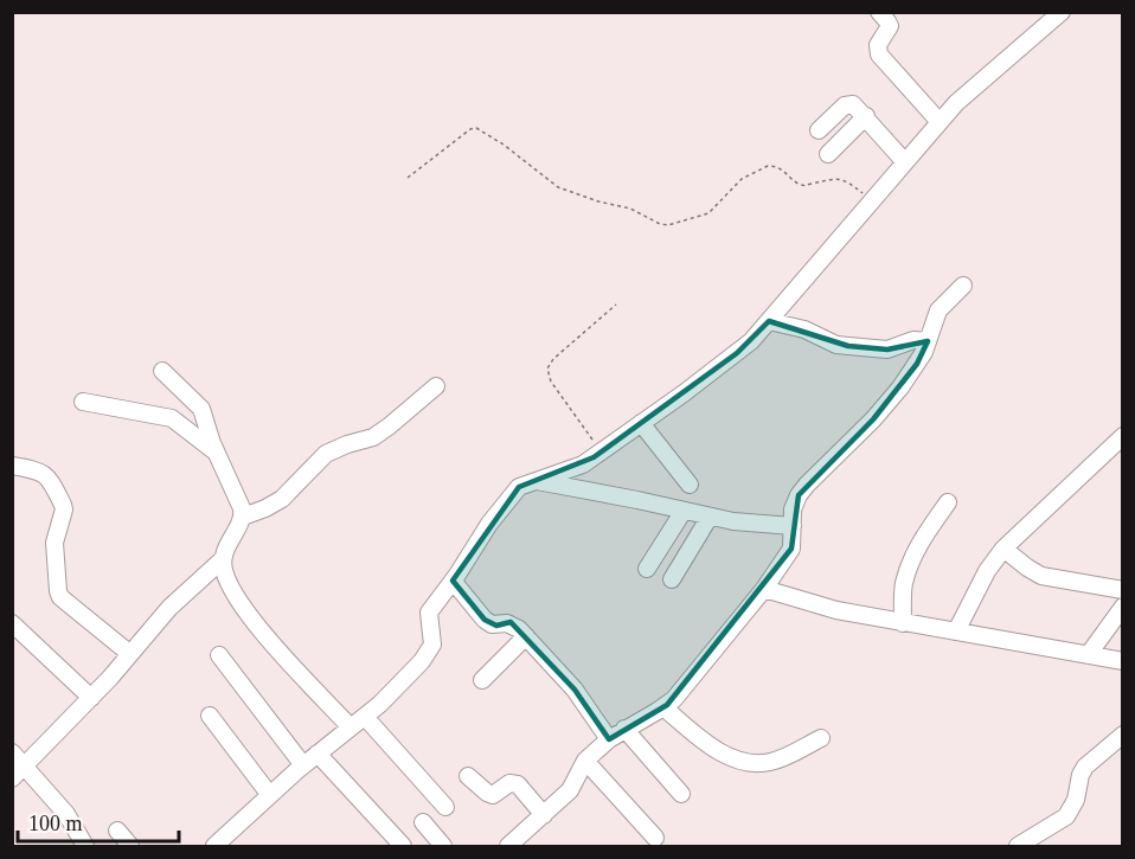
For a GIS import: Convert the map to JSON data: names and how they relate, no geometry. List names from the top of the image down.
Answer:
{
  "scale_bar": "100 m"
}
